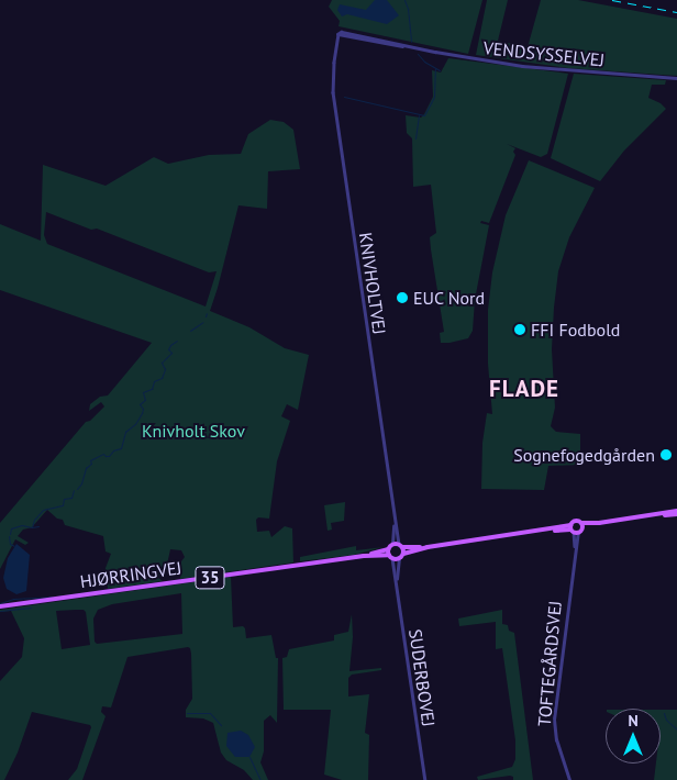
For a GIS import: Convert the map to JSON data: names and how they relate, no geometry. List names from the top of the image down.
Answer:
{
  "streets": {
    "main road": ["HJØRRINGVEJ", "35"],
    "street": [
      "VENDSYSSELVEJ",
      "KNIVHOLTVEJ",
      "TOFTEGÅRDSVEJ",
      "SUDERBOVEJ"
    ]
  },
  "crossings": [
    ["VENDSYSSELVEJ", "KNIVHOLTVEJ"],
    ["KNIVHOLTVEJ", "HJØRRINGVEJ"],
    ["KNIVHOLTVEJ", "35"],
    ["KNIVHOLTVEJ", "SUDERBOVEJ"],
    ["HJØRRINGVEJ", "35"],
    ["HJØRRINGVEJ", "SUDERBOVEJ"],
    ["35", "SUDERBOVEJ"]
  ],
  "districts": ["FLADE"],
  "parks": ["Knivholt Skov"],
  "places": ["EUC Nord", "FFI Fodbold", "Sognefogedgården"],
  "north": "top"
}
